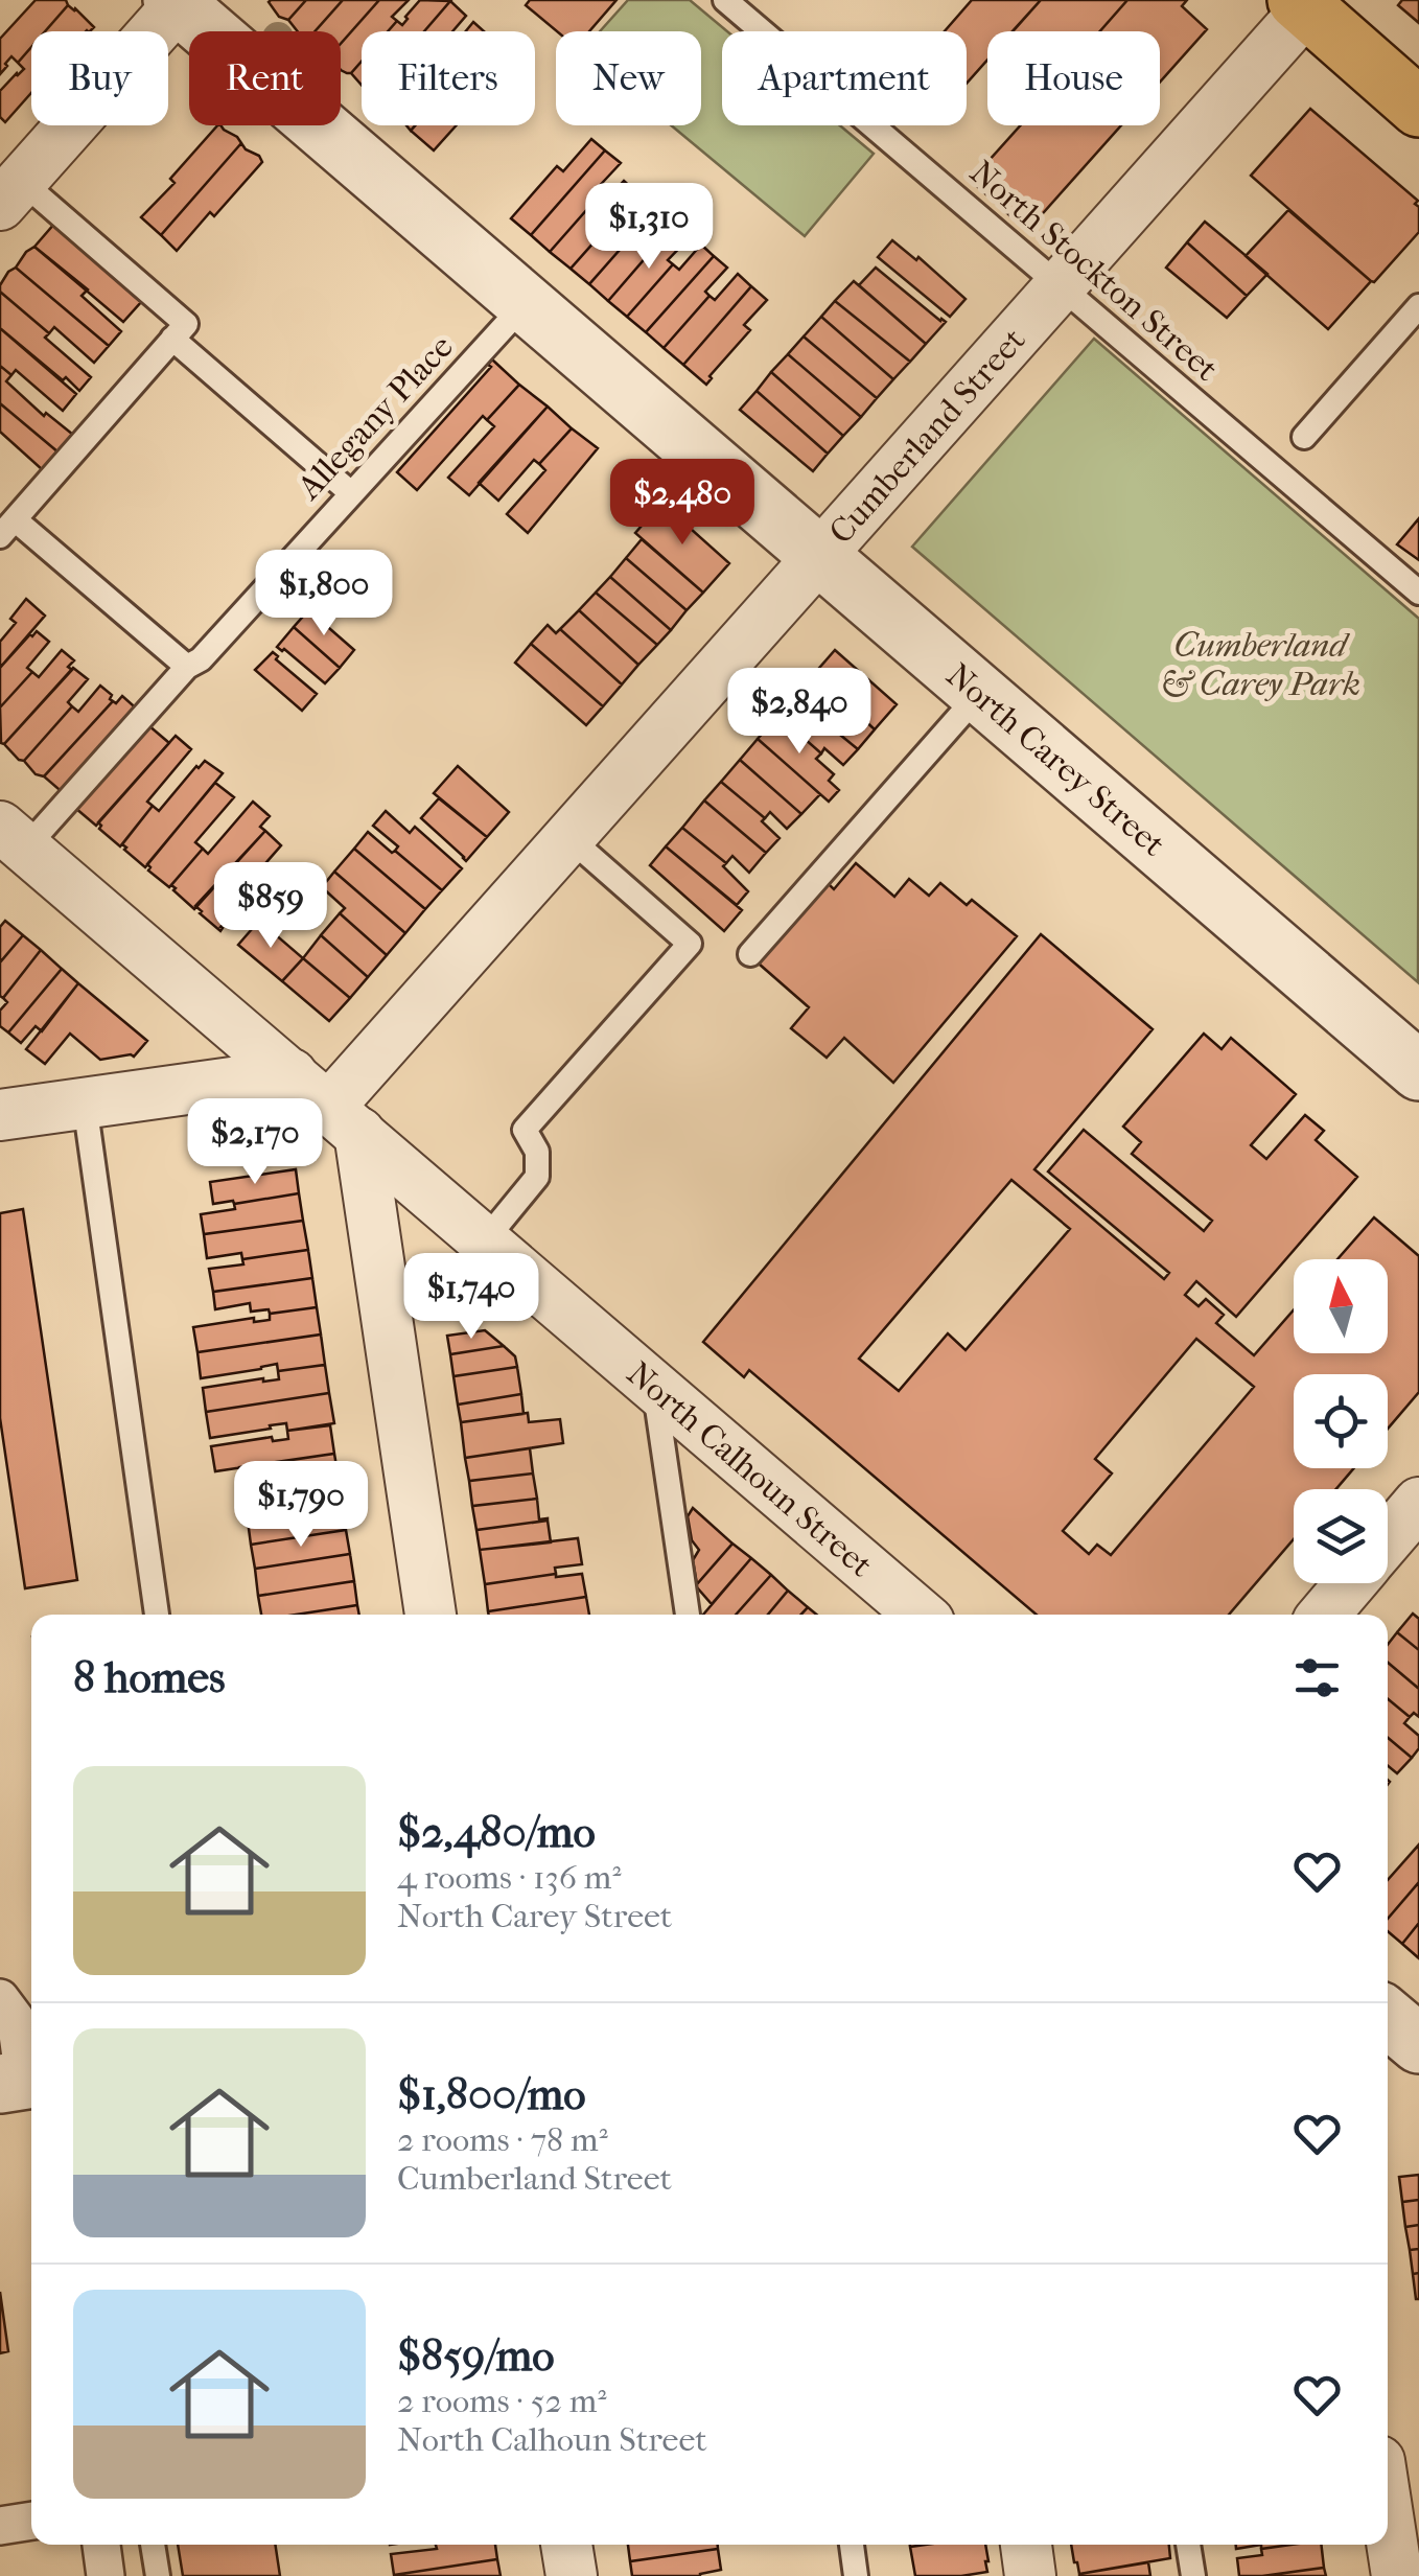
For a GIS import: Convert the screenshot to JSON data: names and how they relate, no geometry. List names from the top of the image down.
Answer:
{
  "streets": {
    "street": ["Cumberland Street", "North Carey Street", "North Calhoun Street"],
    "lane": ["North Stockton Street", "Allegany Place"]
  },
  "crossings": [
    ["North Stockton Street", "Cumberland Street"],
    ["Allegany Place", "North Carey Street"],
    ["Allegany Place", "North Calhoun Street"],
    ["Cumberland Street", "North Carey Street"],
    ["Cumberland Street", "North Calhoun Street"]
  ],
  "parks": ["Cumberland & Carey Park"],
  "north": "top",
  "page": {
    "chip": [
      "Buy",
      "Rent",
      "Filters",
      "New",
      "Apartment",
      "House"
    ],
    "price": [
      "$1,310",
      "$2,480",
      "$1,800",
      "$2,840",
      "$859",
      "$2,170",
      "$1,740",
      "$1,790"
    ],
    "heading": "8 homes",
    "list": [
      {
        "name": "$2,480/mo",
        "note": "4 rooms · 136 m² · North Carey Street"
      },
      {
        "name": "$1,800/mo",
        "note": "2 rooms · 78 m² · Cumberland Street"
      },
      {
        "name": "$859/mo",
        "note": "2 rooms · 52 m² · North Calhoun Street"
      }
    ]
  }
}
